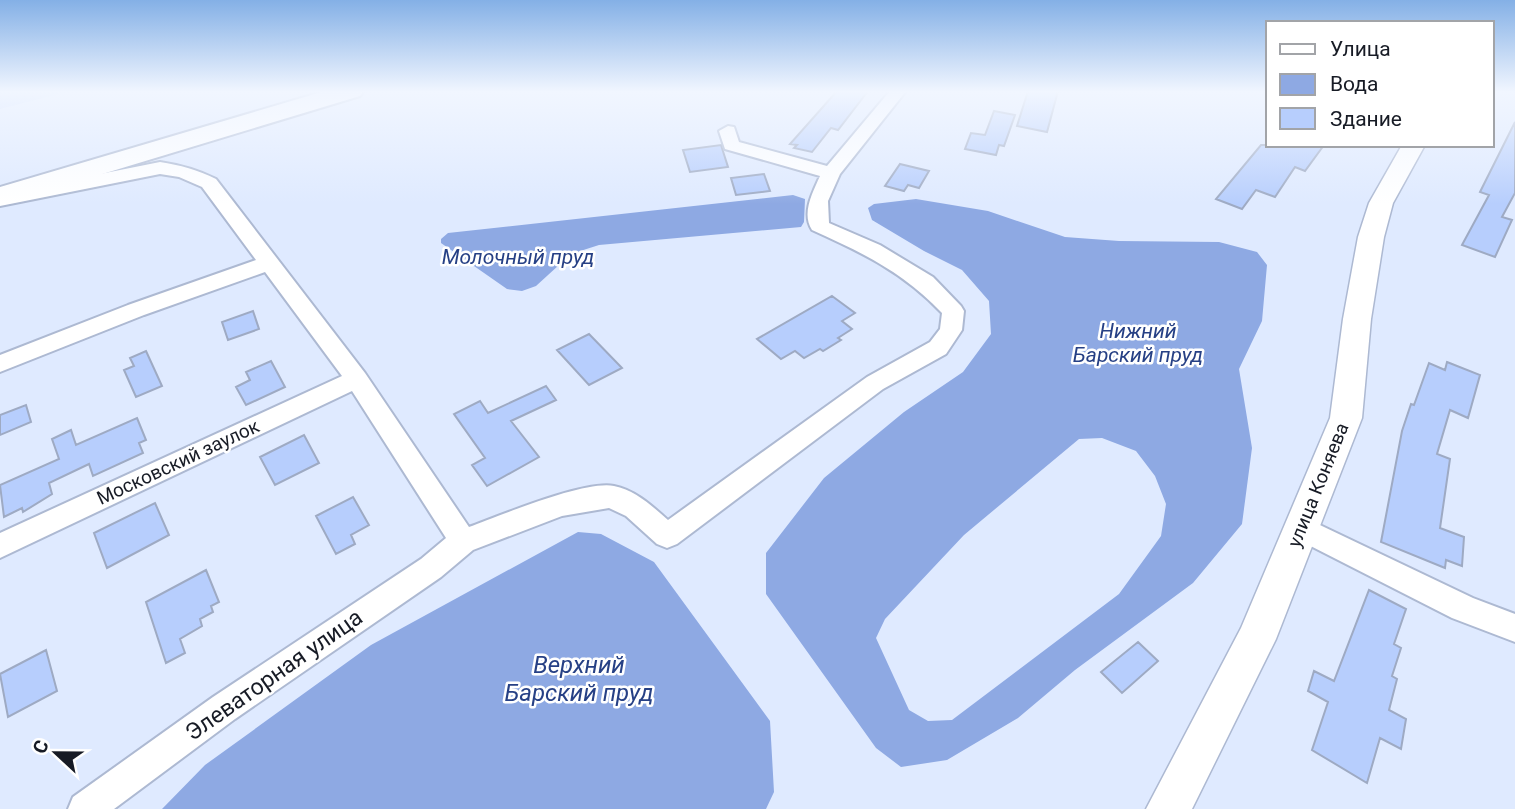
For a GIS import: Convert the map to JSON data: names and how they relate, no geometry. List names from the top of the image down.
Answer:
{
  "streets": {
    "street": ["Московский заулок", "улица Коняева", "Элеваторная улица"]
  },
  "water": ["Молочный пруд", "Нижний Барский пруд", "Верхний Барский пруд"],
  "legend": ["Улица", "Вода", "Здание"],
  "north": "left"
}
